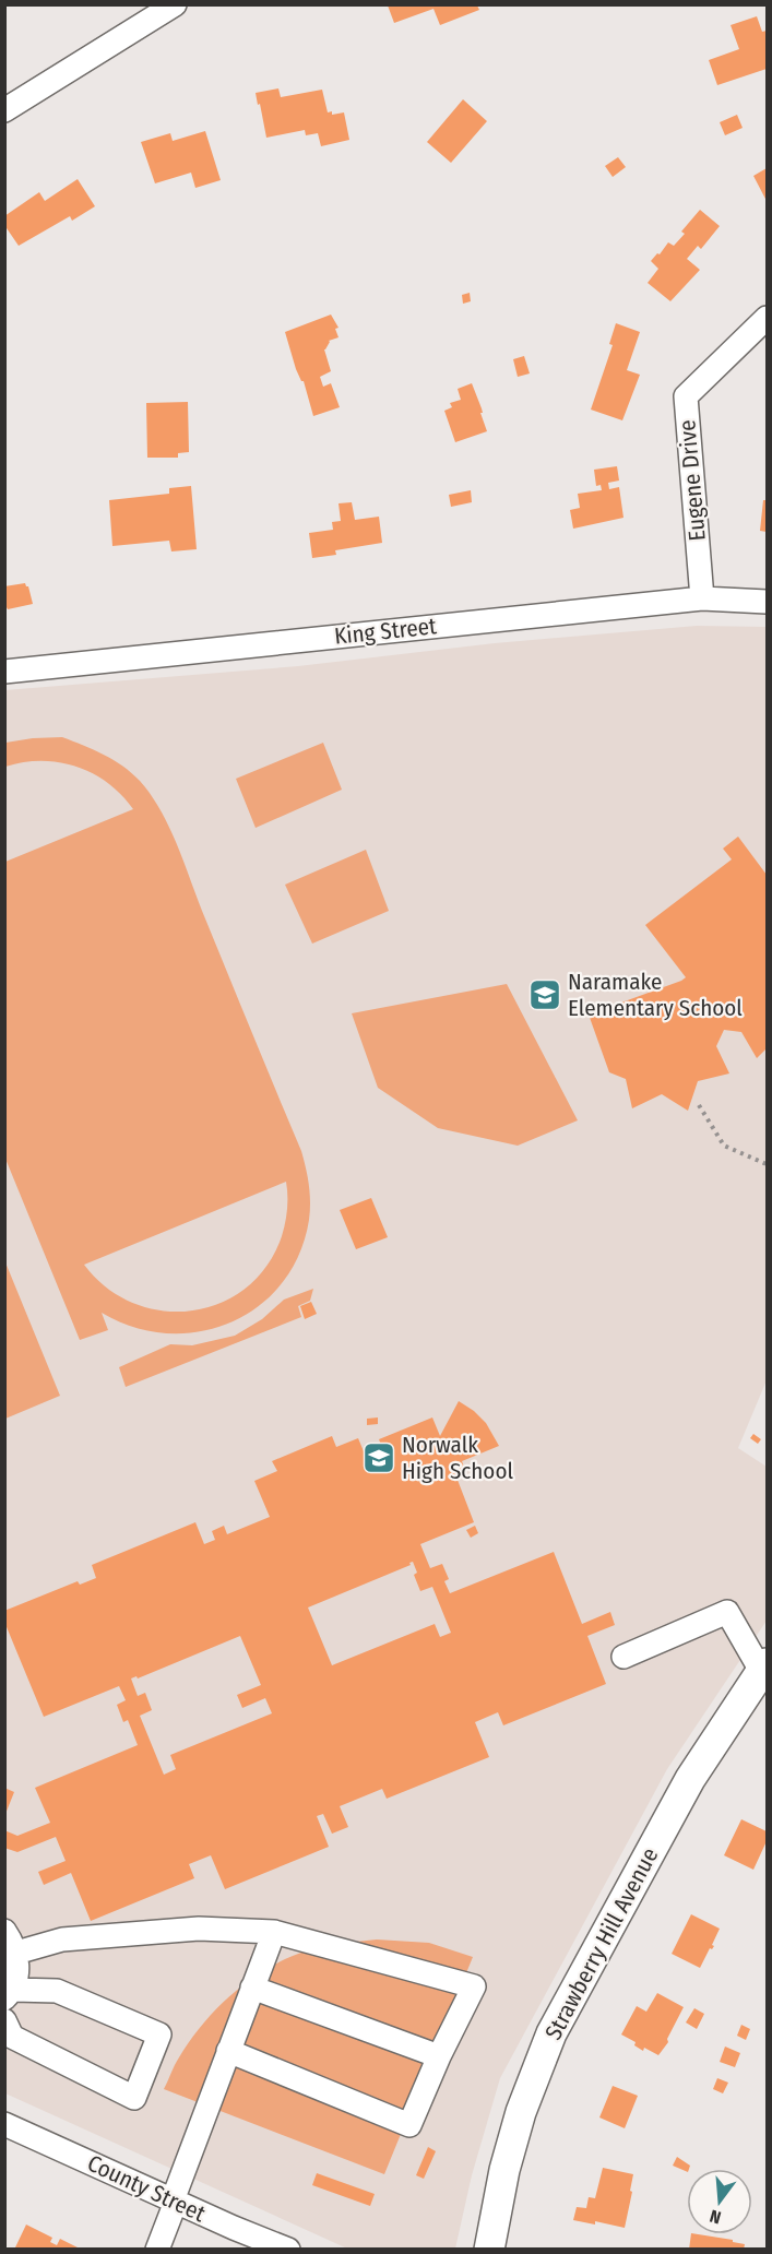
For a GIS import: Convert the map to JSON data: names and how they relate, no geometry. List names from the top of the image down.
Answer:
{
  "streets": {
    "main road": ["Strawberry Hill Avenue"],
    "street": ["Eugene Drive", "King Street", "County Street"]
  },
  "crossings": [
    ["Eugene Drive", "King Street"]
  ],
  "places": {
    "school or university": ["Naramake Elementary School", "Norwalk High School"]
  },
  "north": "bottom"
}
